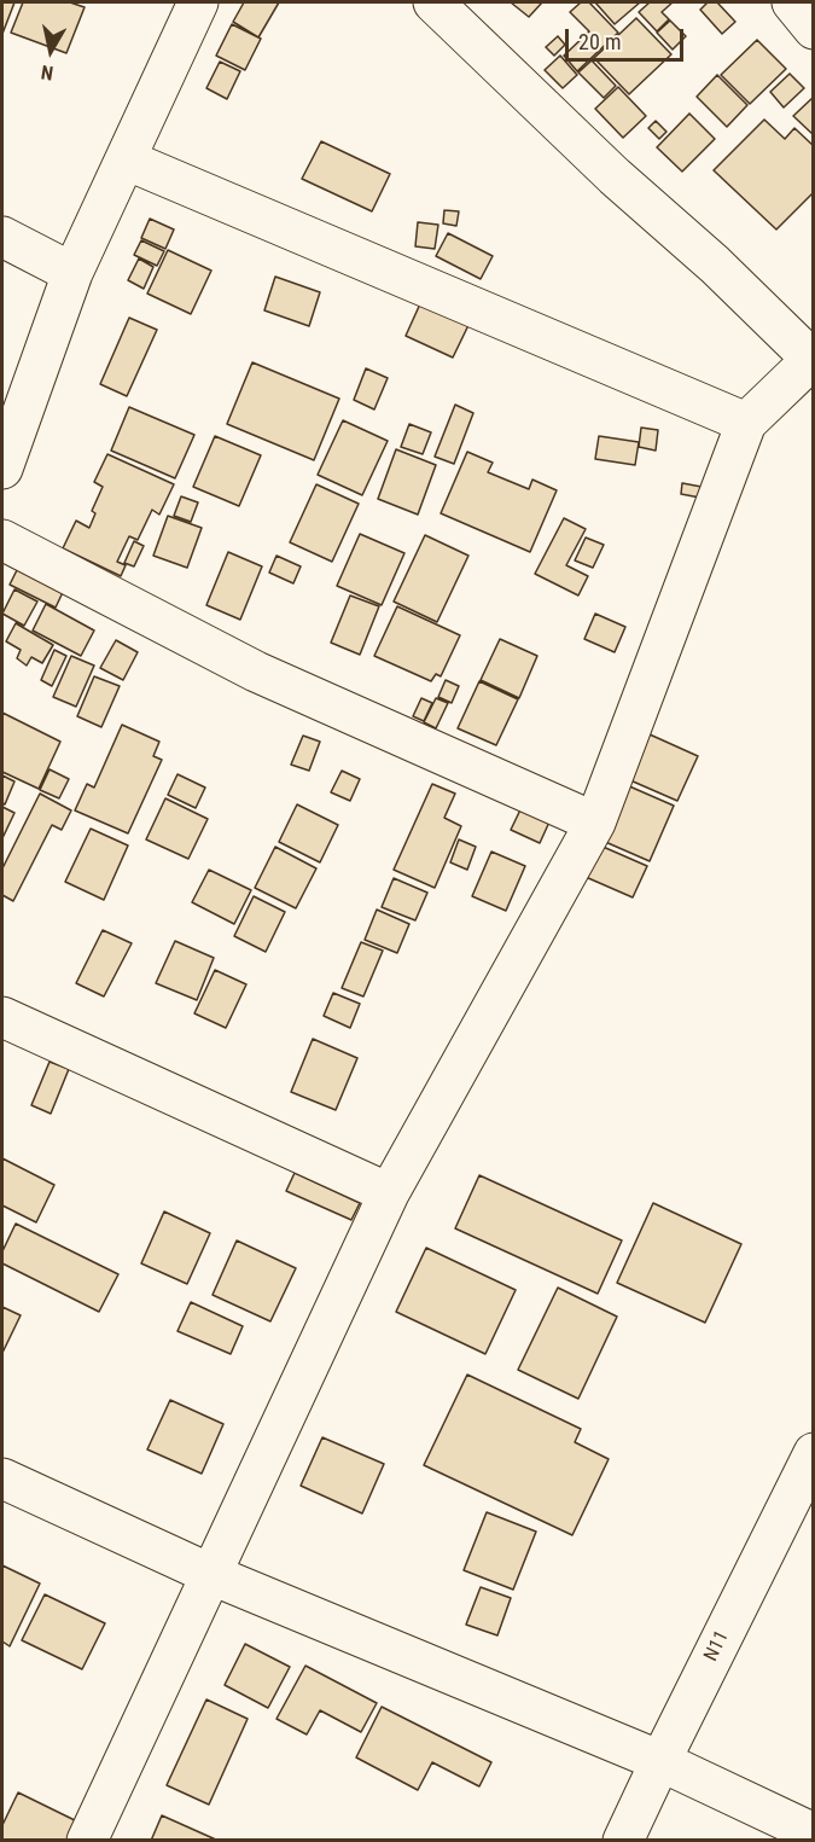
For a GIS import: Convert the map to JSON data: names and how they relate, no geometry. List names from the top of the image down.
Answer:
{
  "streets": {
    "street": ["N11"]
  },
  "scale_bar": "20 m",
  "north": "bottom"
}
